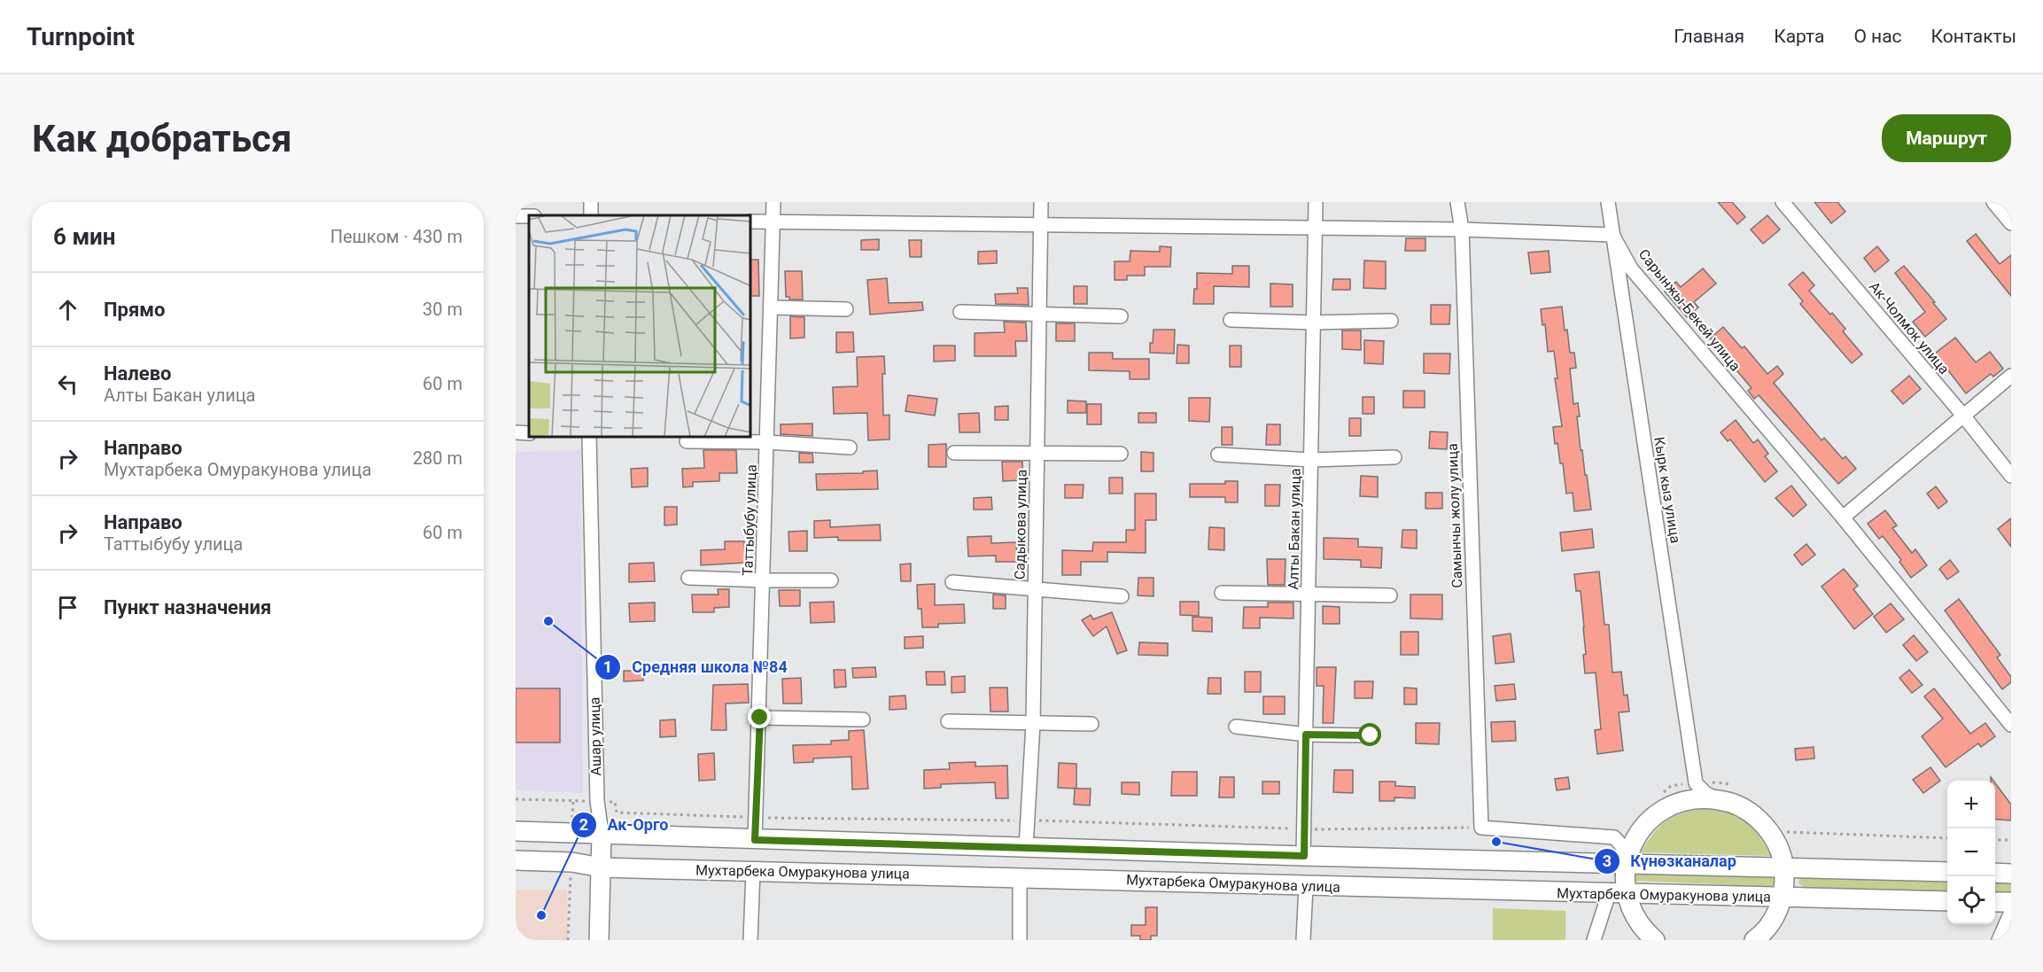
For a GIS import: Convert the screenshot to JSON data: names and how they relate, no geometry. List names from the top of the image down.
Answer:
{
  "streets": {
    "main road": ["Ашар улица", "Мухтарбека Омуракунова улица"],
    "street": [
      "Сарынжы-Бекей улица",
      "Ак-Чолмок улица",
      "Кырк кыз улица",
      "Самынчы жолу улица",
      "Таттыбубу улица",
      "Садыкова улица",
      "Алты Бакан улица"
    ]
  },
  "crossings": [
    ["Сарынжы-Бекей улица", "Кырк кыз улица"],
    ["Самынчы жолу улица", "Мухтарбека Омуракунова улица"],
    ["Таттыбубу улица", "Мухтарбека Омуракунова улица"],
    ["Садыкова улица", "Мухтарбека Омуракунова улица"],
    ["Алты Бакан улица", "Мухтарбека Омуракунова улица"],
    ["Ашар улица", "Мухтарбека Омуракунова улица"]
  ],
  "places": ["Средняя школа №84", "Күнөзканалар", "Ак-Орго"],
  "page": {
    "header": "Turnpoint",
    "nav": [
      "Главная",
      "Карта",
      "О нас",
      "Контакты"
    ],
    "buttons": "Маршрут",
    "title": "Как добраться",
    "heading": ["6 мин", "Пешком · 430 m"],
    "list": [
      ["Прямо", "30 m"],
      ["Налево", "Алты Бакан улица", "60 m"],
      ["Направо", "Мухтарбека Омуракунова улица", "280 m"],
      ["Направо", "Таттыбубу улица", "60 m"],
      "Пункт назначения"
    ],
    "map_buttons": ["+", "−"]
  }
}
